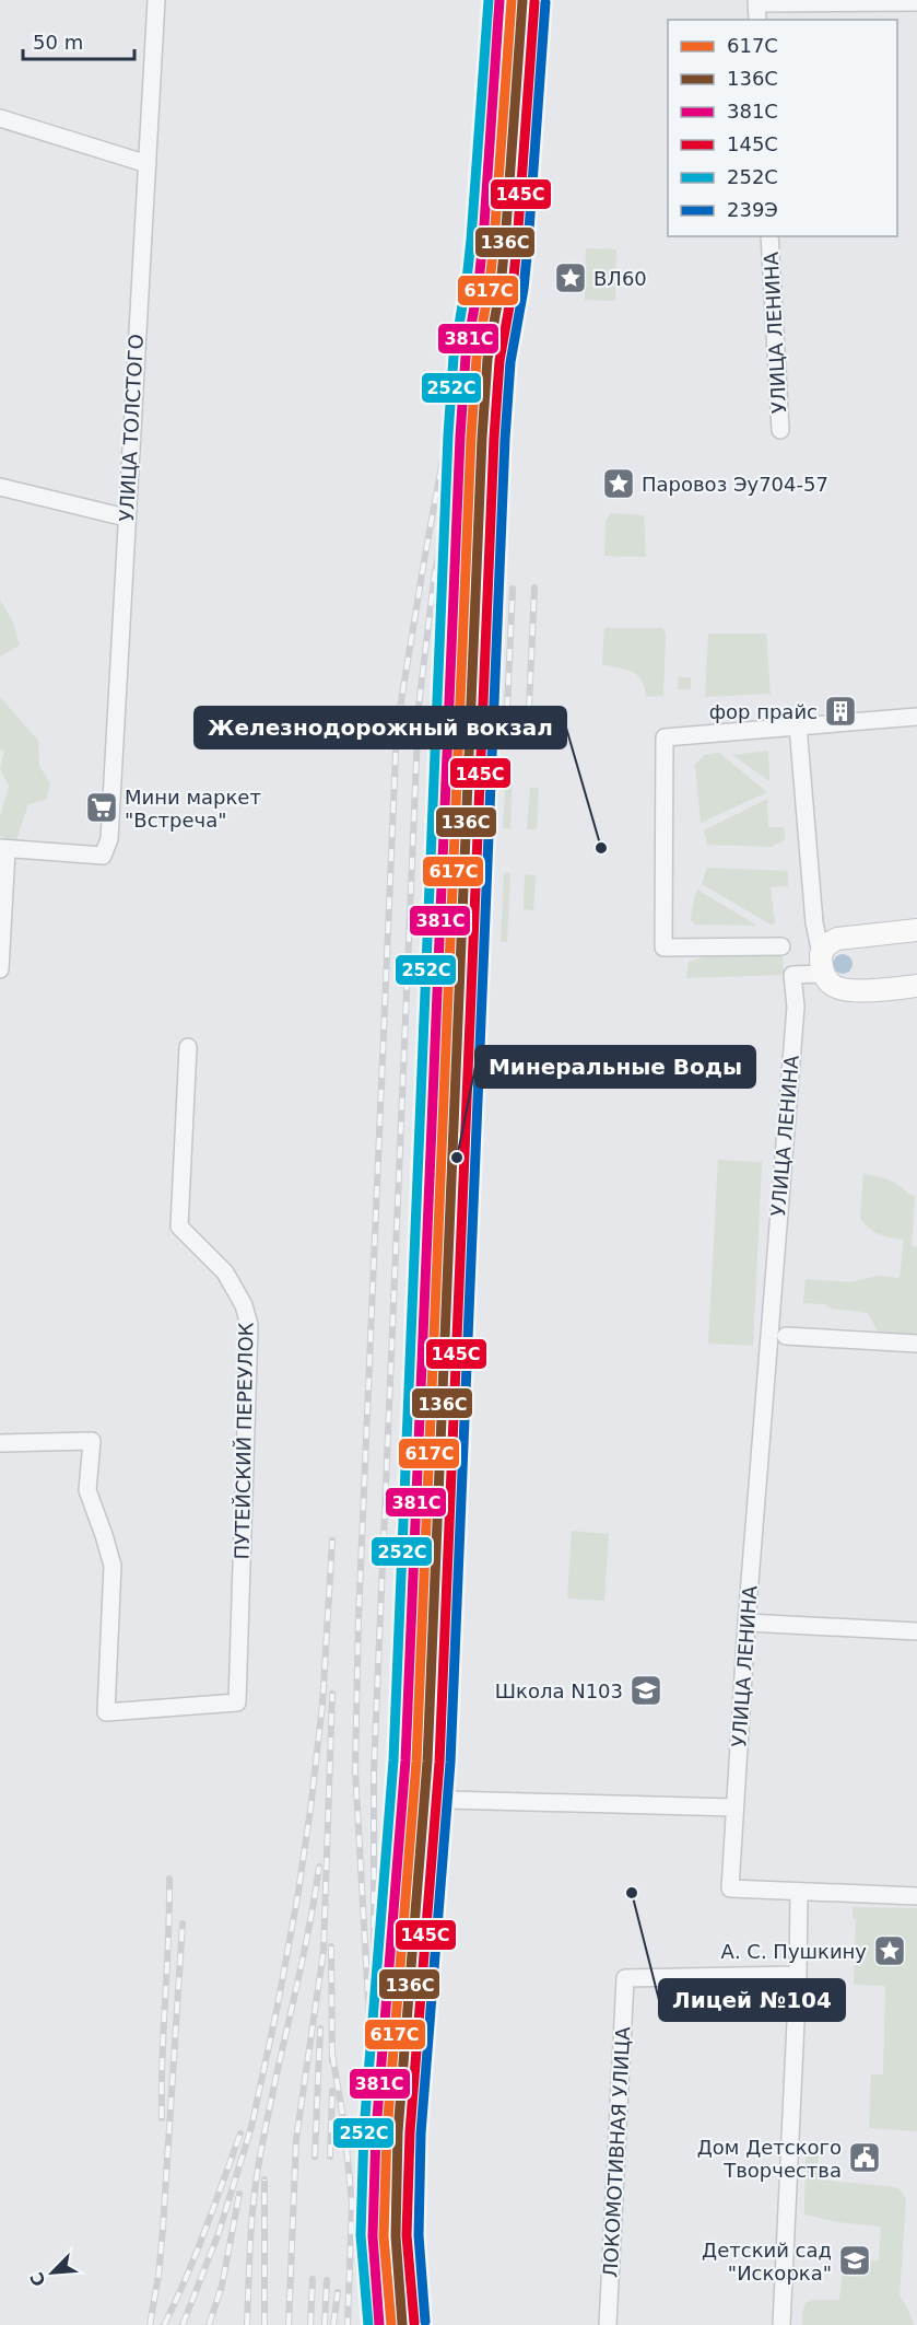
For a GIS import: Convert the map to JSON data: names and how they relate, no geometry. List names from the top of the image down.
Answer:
{
  "streets": {
    "street": [
      "УЛИЦА ЛЕНИНА",
      "УЛИЦА ТОЛСТОГО",
      "ПУТЕЙСКИЙ ПЕРЕУЛОК",
      "ЛОКОМОТИВНАЯ УЛИЦА"
    ]
  },
  "places": {
    "place": ["ВЛ60", "Паровоз Эу704-57", "А. С. Пушкину"],
    "building": ["фор прайс"],
    "supermarket": ["Мини маркет \"Встреча\""],
    "other": ["Железнодорожный вокзал", "Минеральные Воды", "Лицей №104"],
    "school or university": ["Школа N103", "Детский сад \"Искорка\""],
    "public building": ["Дом Детского Творчества"]
  },
  "lines": [
    "transit line 617C",
    "transit line 381С",
    "transit line 252С",
    "transit line 136С",
    "transit line 145С",
    "transit line 239Э"
  ],
  "legend": [
    "617C",
    "136С",
    "381С",
    "145С",
    "252С",
    "239Э"
  ],
  "scale_bar": "50 m",
  "north": "bottom left"
}
